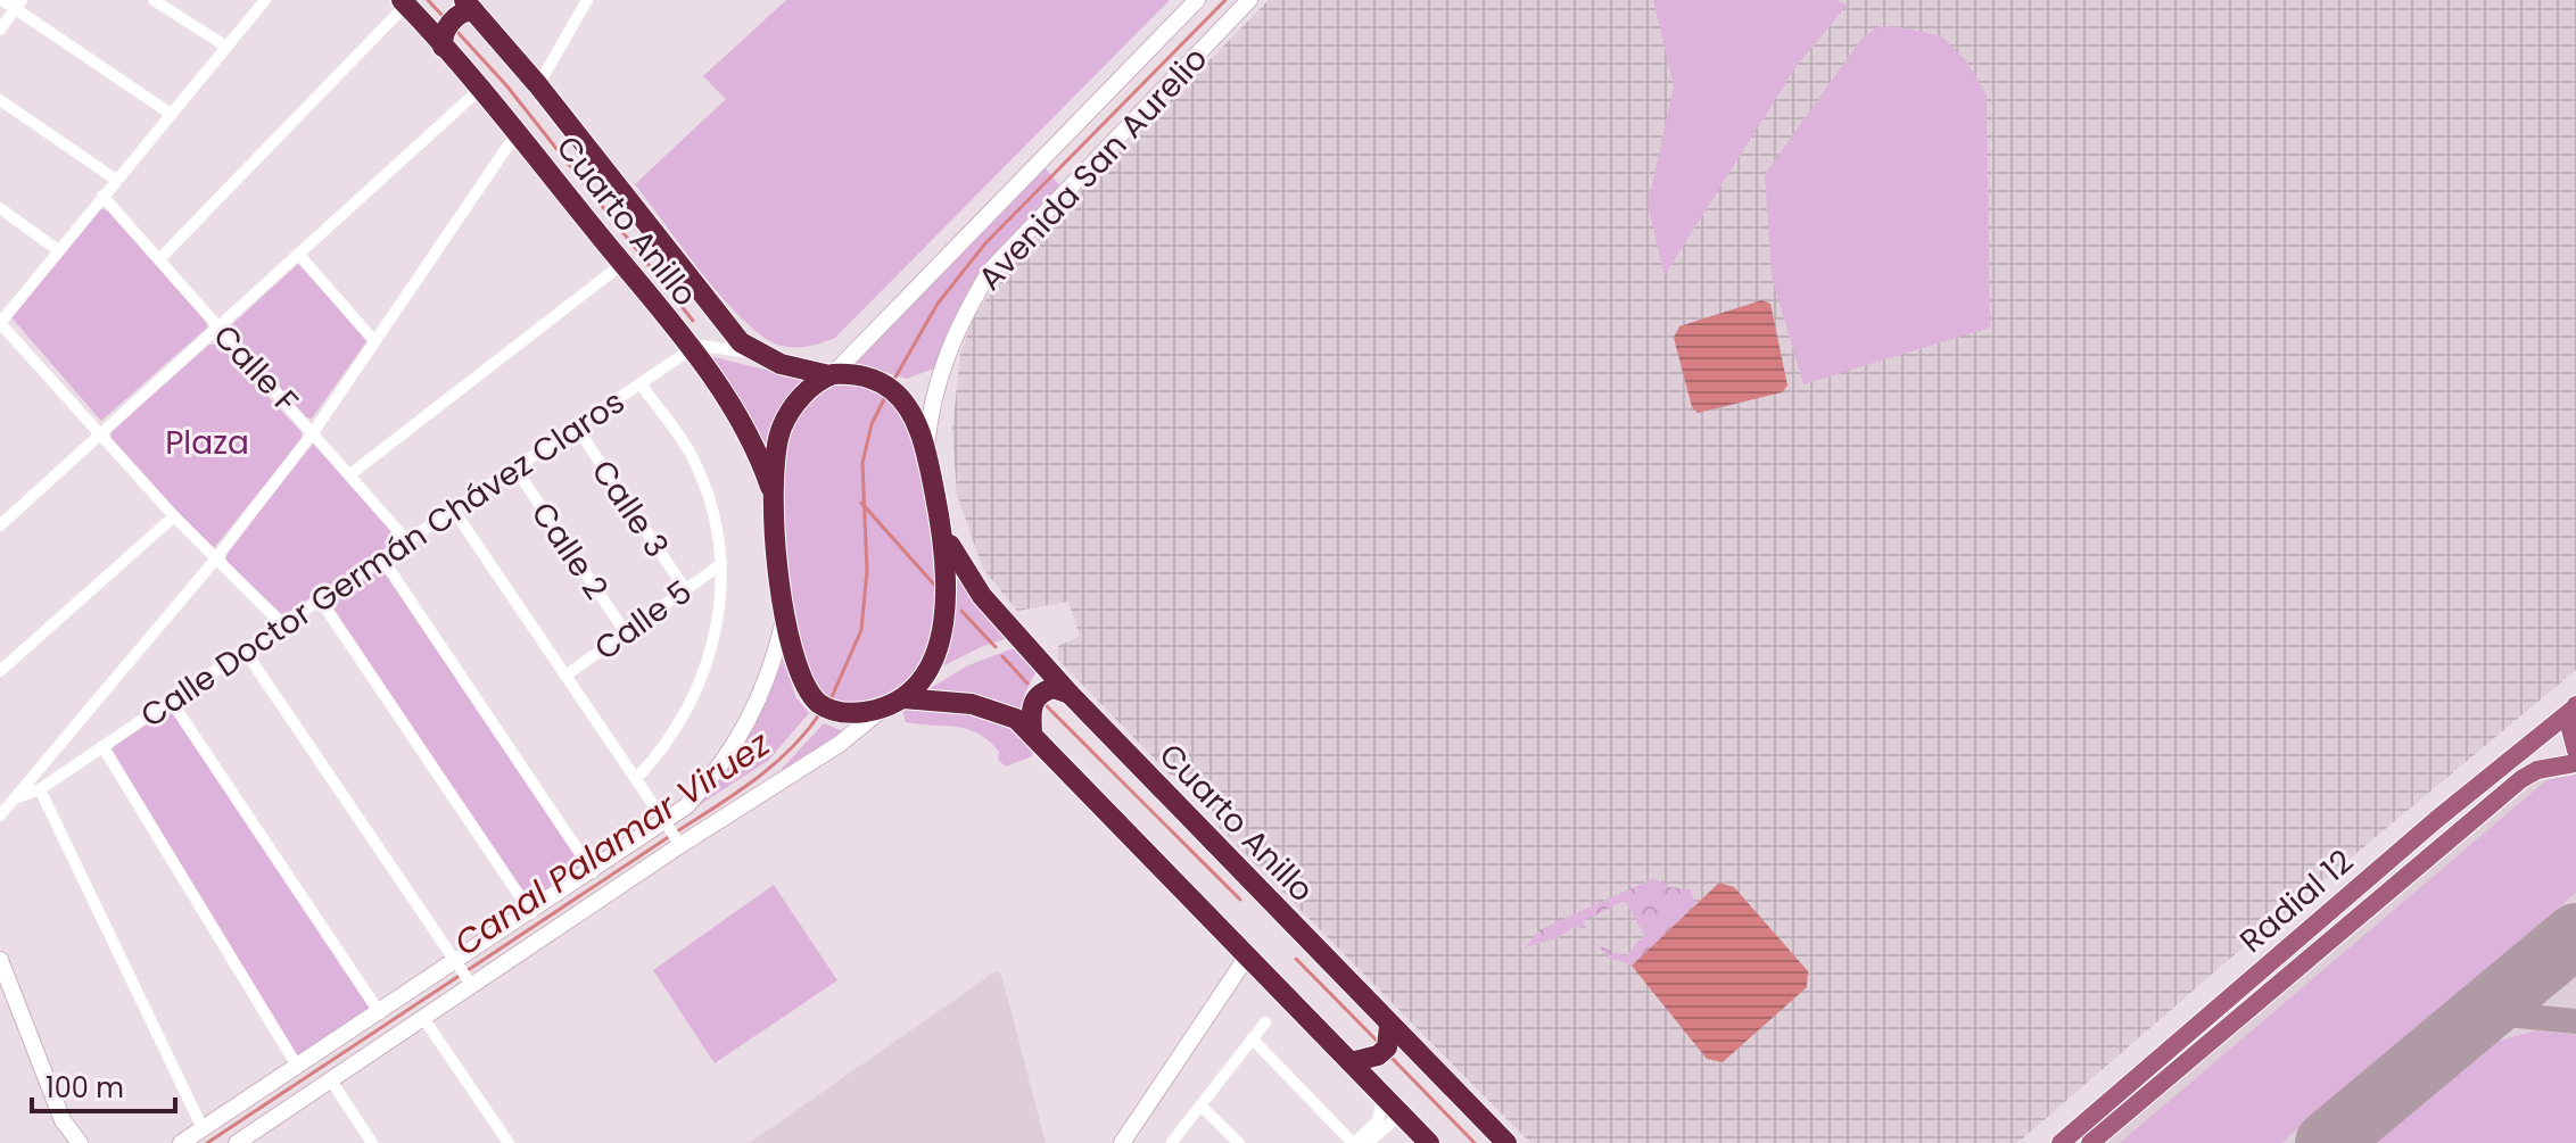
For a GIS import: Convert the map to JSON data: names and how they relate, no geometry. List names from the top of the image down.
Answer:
{
  "streets": {
    "highway": ["Cuarto Anillo"],
    "main road": ["Avenida San Aurelio", "Radial 12"],
    "street": [
      "Calle F",
      "Calle 3",
      "Calle 2",
      "Calle Doctor Germán Chávez Claros",
      "Calle 5"
    ]
  },
  "crossings": [
    ["Avenida San Aurelio", "Cuarto Anillo"],
    ["Cuarto Anillo", "Calle Doctor Germán Chávez Claros"],
    ["Calle F", "Calle Doctor Germán Chávez Claros"],
    ["Calle 3", "Calle Doctor Germán Chávez Claros"],
    ["Calle 3", "Calle 5"],
    ["Calle 2", "Calle Doctor Germán Chávez Claros"],
    ["Calle 2", "Calle 5"]
  ],
  "water": ["Canal Palamar Viruez"],
  "parks": ["Plaza"],
  "scale_bar": "100 m"
}
